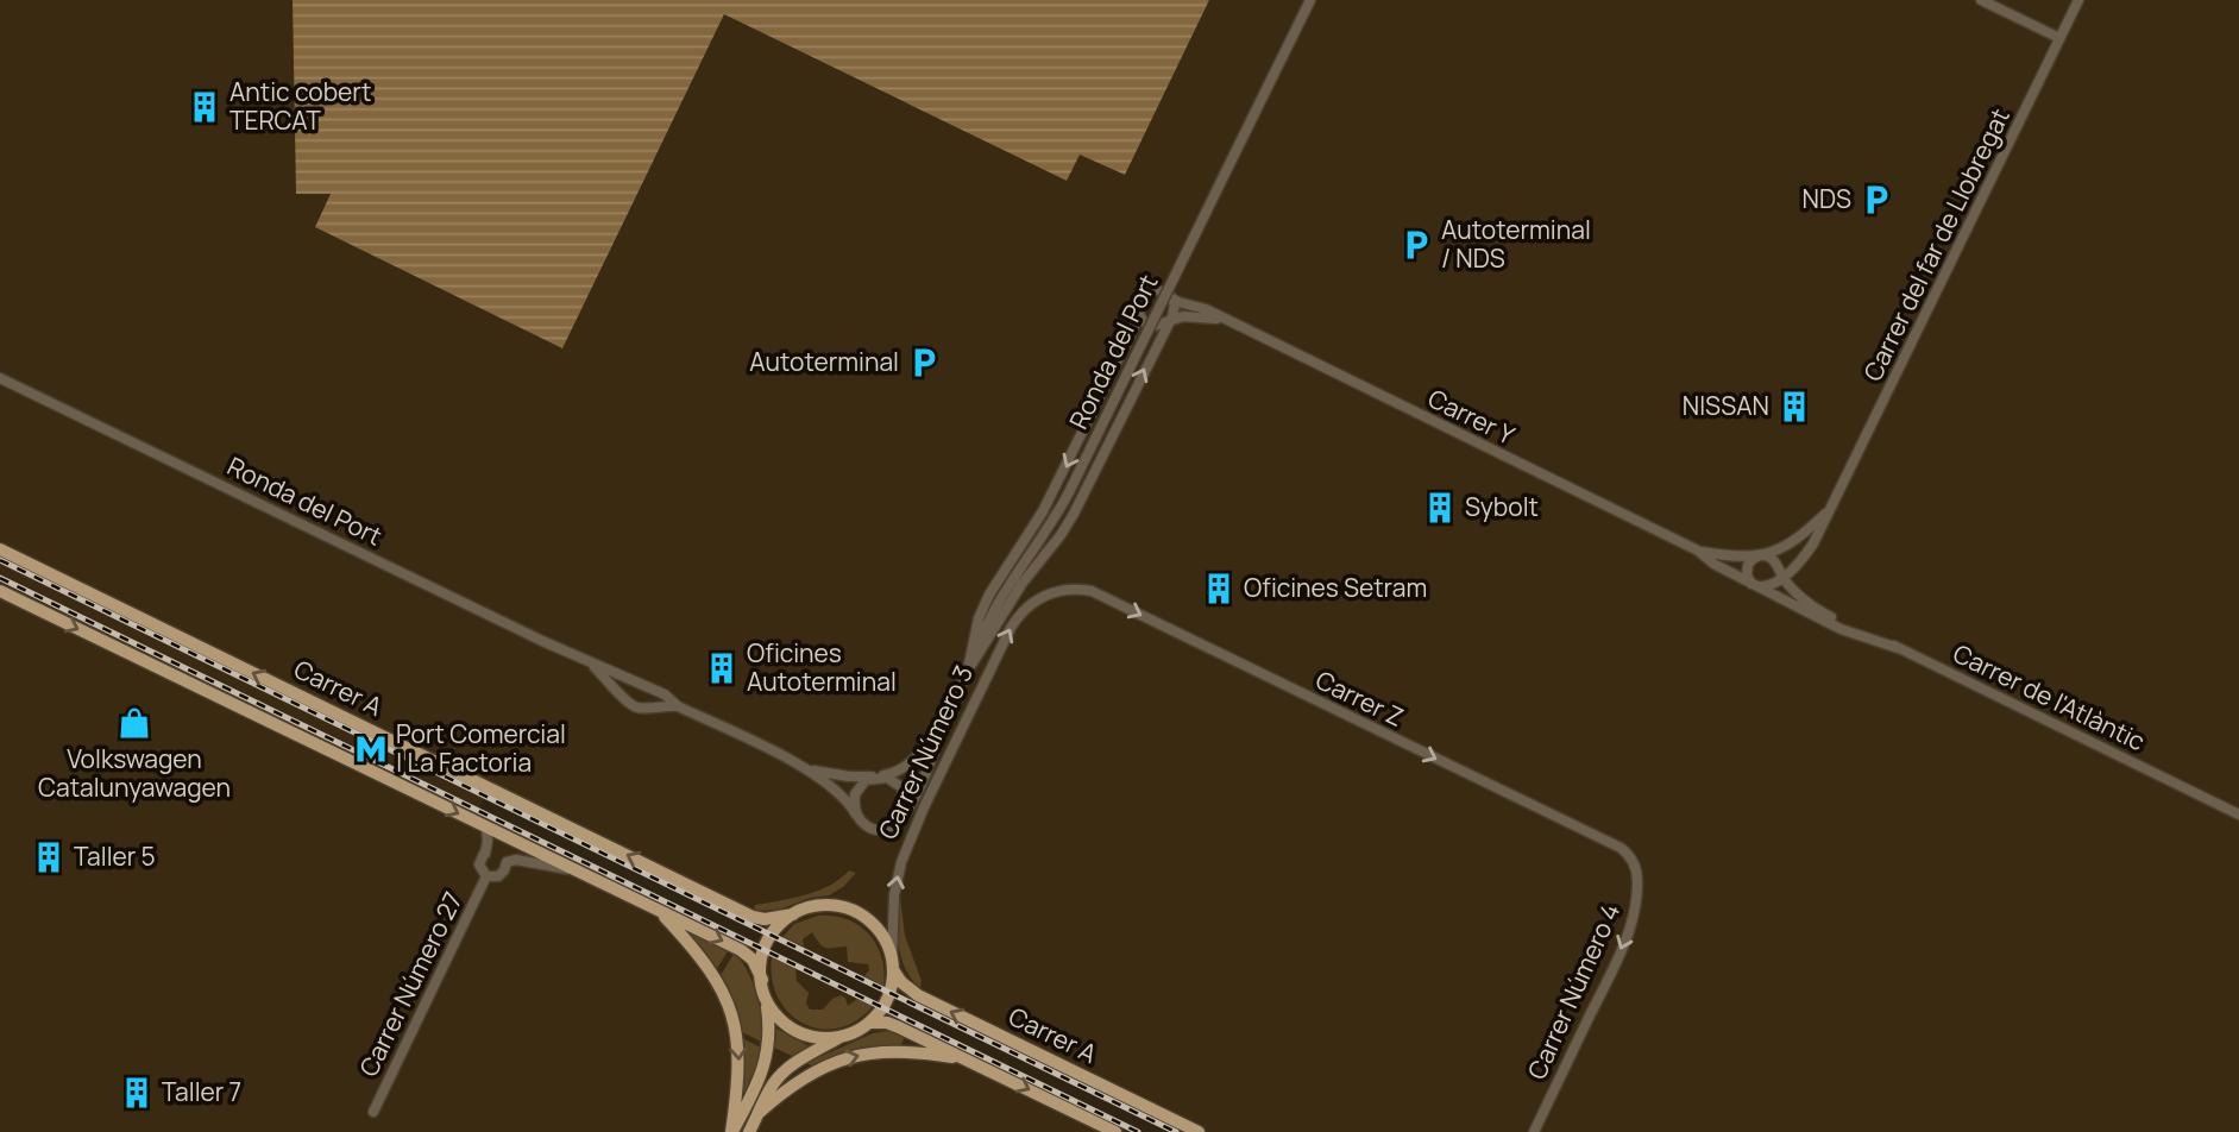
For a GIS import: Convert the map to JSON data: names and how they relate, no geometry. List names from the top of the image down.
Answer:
{
  "streets": {
    "main road": ["Carrer A"],
    "street": [
      "Carrer del far de Llobregat",
      "Ronda del Port",
      "Carrer Y",
      "Carrer de l'Atlàntic",
      "Carrer Z",
      "Carrer Número 3",
      "Carrer Número 27",
      "Carrer Número 4"
    ]
  },
  "crossings": [
    ["Carrer del far de Llobregat", "Carrer de l'Atlàntic"],
    ["Ronda del Port", "Carrer Número 3"],
    ["Carrer A", "Carrer Número 3"],
    ["Carrer Z", "Carrer Número 3"],
    ["Carrer Z", "Carrer Número 4"]
  ],
  "one_way": ["Carrer Z", "Carrer Número 4"],
  "places": {
    "building": [
      "Antic cobert TERCAT",
      "NISSAN",
      "Sybolt",
      "Oficines Setram",
      "Oficines Autoterminal",
      "Taller 5",
      "Taller 7"
    ],
    "parking": ["NDS", "Autoterminal / NDS", "Autoterminal"],
    "shop": ["Volkswagen Catalunyawagen"],
    "metro station": ["Port Comercial | La Factoria"]
  }
}
